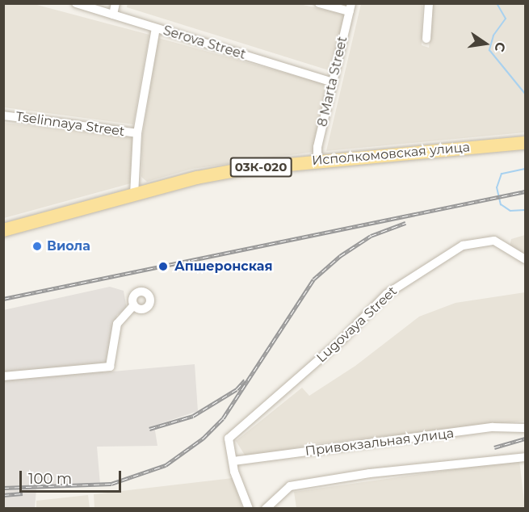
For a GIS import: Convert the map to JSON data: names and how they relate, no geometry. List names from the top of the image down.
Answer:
{
  "streets": {
    "main road": ["Исполкомовская улица", "03К-020"],
    "street": [
      "Serova Street",
      "8 Marta Street",
      "Tselinnaya Street",
      "Lugovaya Street",
      "Привокзальная улица"
    ]
  },
  "crossings": [
    ["Serova Street", "8 Marta Street"],
    ["8 Marta Street", "Исполкомовская улица"],
    ["Lugovaya Street", "Привокзальная улица"]
  ],
  "places": ["Виола", "Апшеронская"],
  "scale_bar": "100 m",
  "north": "right"
}
